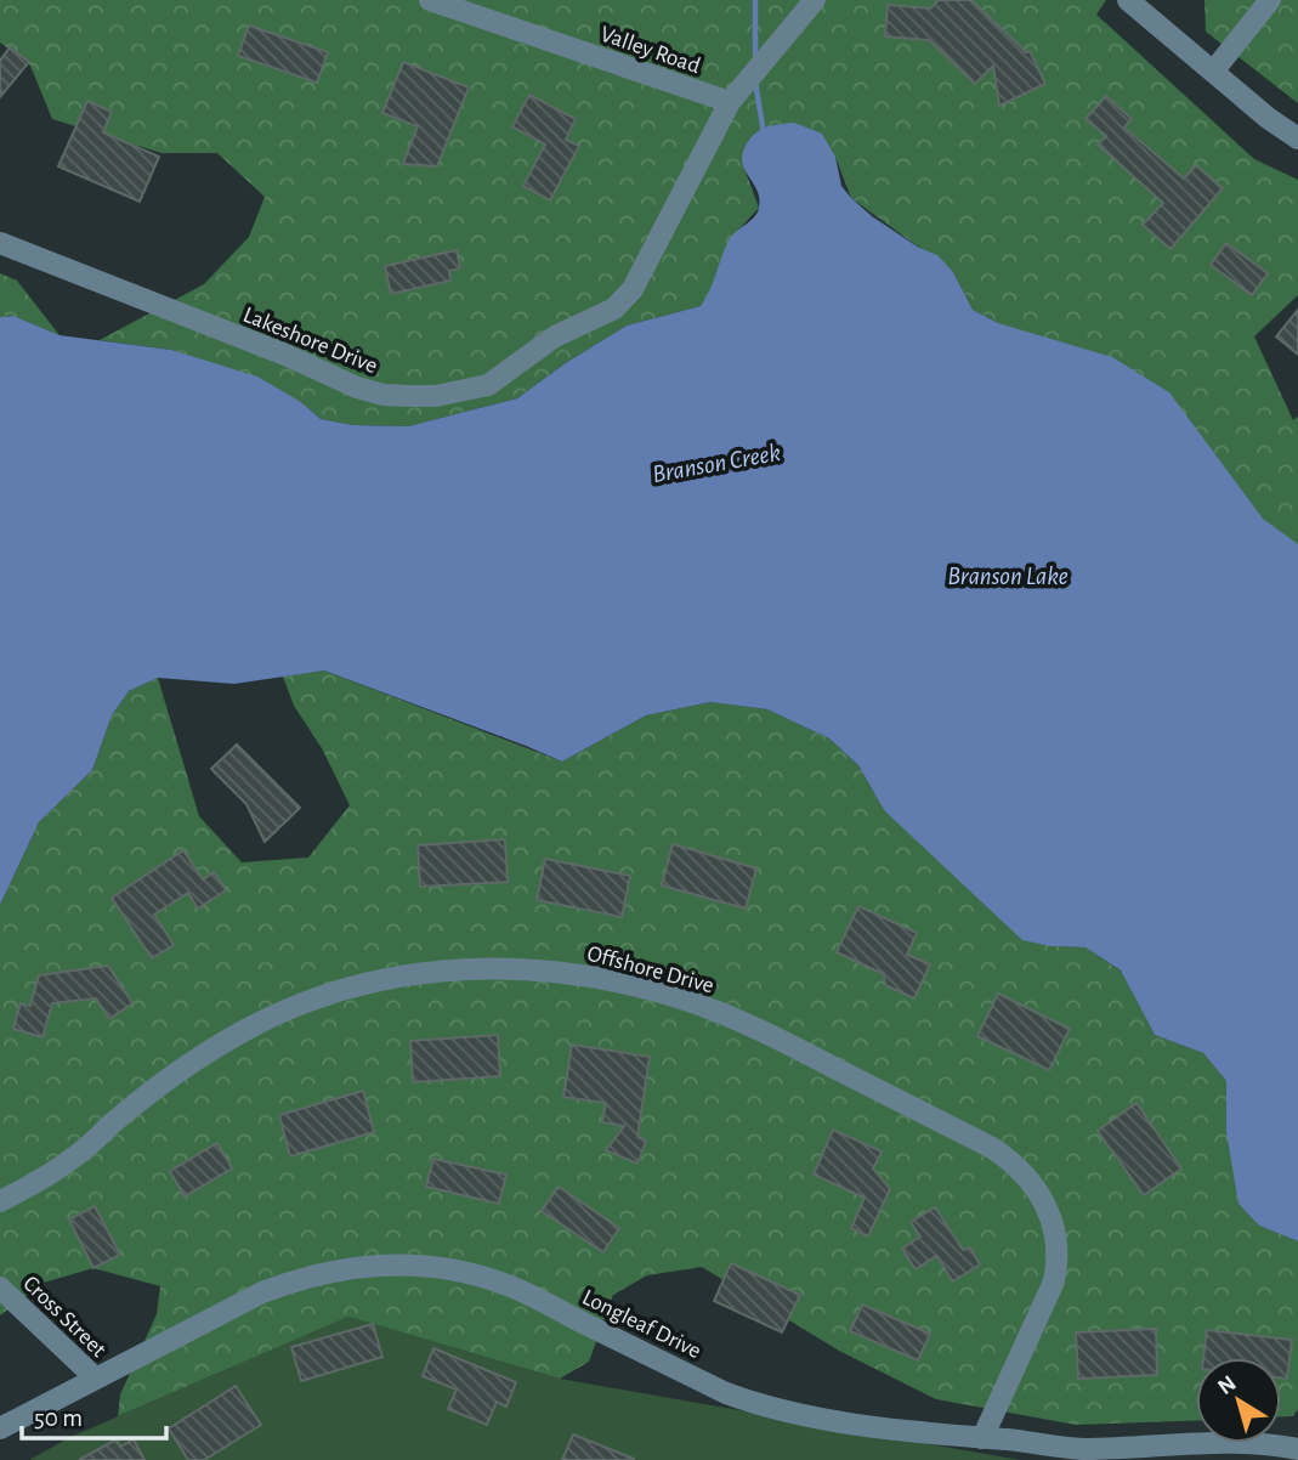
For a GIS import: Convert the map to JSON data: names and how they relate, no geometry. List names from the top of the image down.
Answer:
{
  "streets": {
    "street": [
      "Valley Road",
      "Lakeshore Drive",
      "Offshore Drive",
      "Cross Street",
      "Longleaf Drive"
    ]
  },
  "crossings": [
    ["Valley Road", "Lakeshore Drive"],
    ["Offshore Drive", "Longleaf Drive"],
    ["Cross Street", "Longleaf Drive"]
  ],
  "water": ["Branson Creek", "Branson Lake"],
  "scale_bar": "50 m",
  "north": "top left"
}
